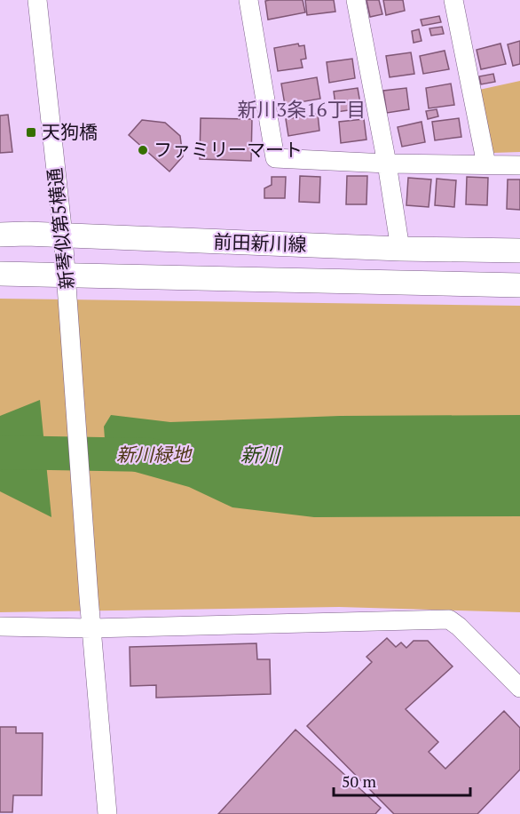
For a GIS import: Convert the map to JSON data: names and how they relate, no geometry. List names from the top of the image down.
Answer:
{
  "streets": {
    "main road": ["前田新川線"],
    "street": ["新琴似第5横通"]
  },
  "crossings": [
    ["新琴似第5横通", "前田新川線"]
  ],
  "districts": ["新川3条16丁目"],
  "water": ["新川"],
  "parks": ["新川緑地"],
  "places": {
    "transit": ["天狗橋"],
    "other": ["ファミリーマート"]
  },
  "scale_bar": "50 m"
}
